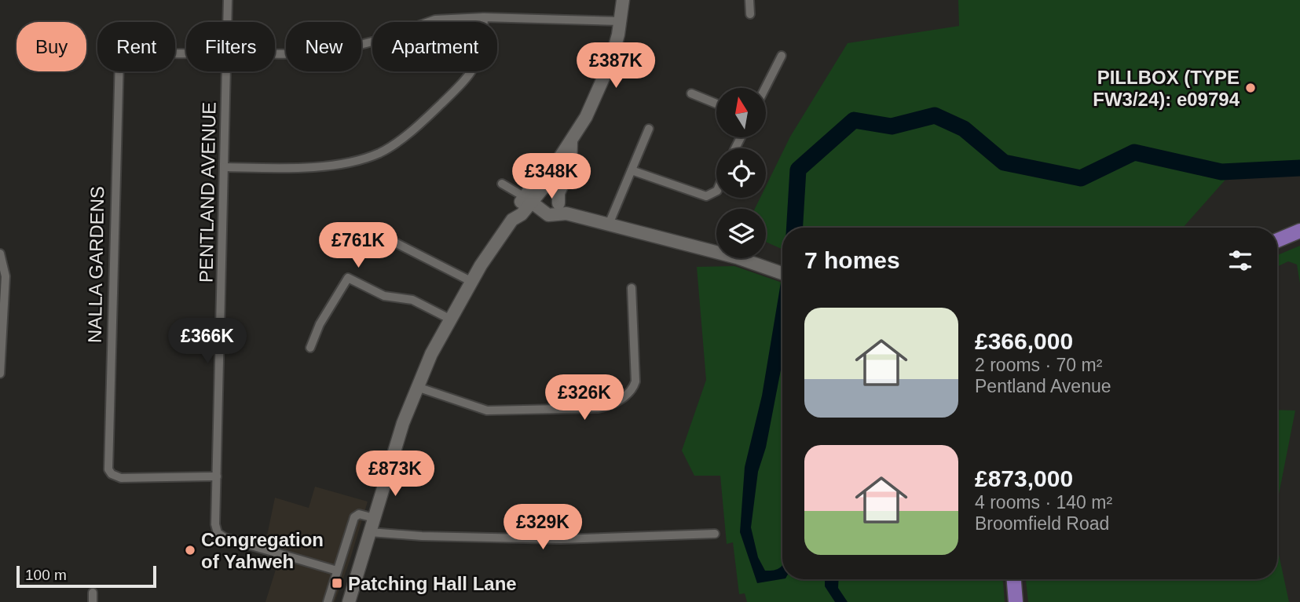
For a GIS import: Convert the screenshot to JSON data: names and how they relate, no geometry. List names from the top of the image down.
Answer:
{
  "streets": {
    "street": ["PENTLAND AVENUE", "NALLA GARDENS"]
  },
  "crossings": [
    ["PENTLAND AVENUE", "NALLA GARDENS"]
  ],
  "places": {
    "other": ["PILLBOX (TYPE FW3/24): e09794", "Congregation of Yahweh"],
    "transit": ["Patching Hall Lane"]
  },
  "scale_bar": "100 m",
  "north": "top",
  "page": {
    "chip": [
      "Buy",
      "Rent",
      "Filters",
      "New",
      "Apartment"
    ],
    "price": [
      "£387K",
      "£348K",
      "£761K",
      "£366K",
      "£326K",
      "£873K",
      "£329K"
    ],
    "heading": "7 homes",
    "list": [
      {
        "name": "£366,000",
        "note": "2 rooms · 70 m² · Pentland Avenue"
      },
      {
        "name": "£873,000",
        "note": "4 rooms · 140 m² · Broomfield Road"
      }
    ],
    "scale": "100 m"
  }
}
